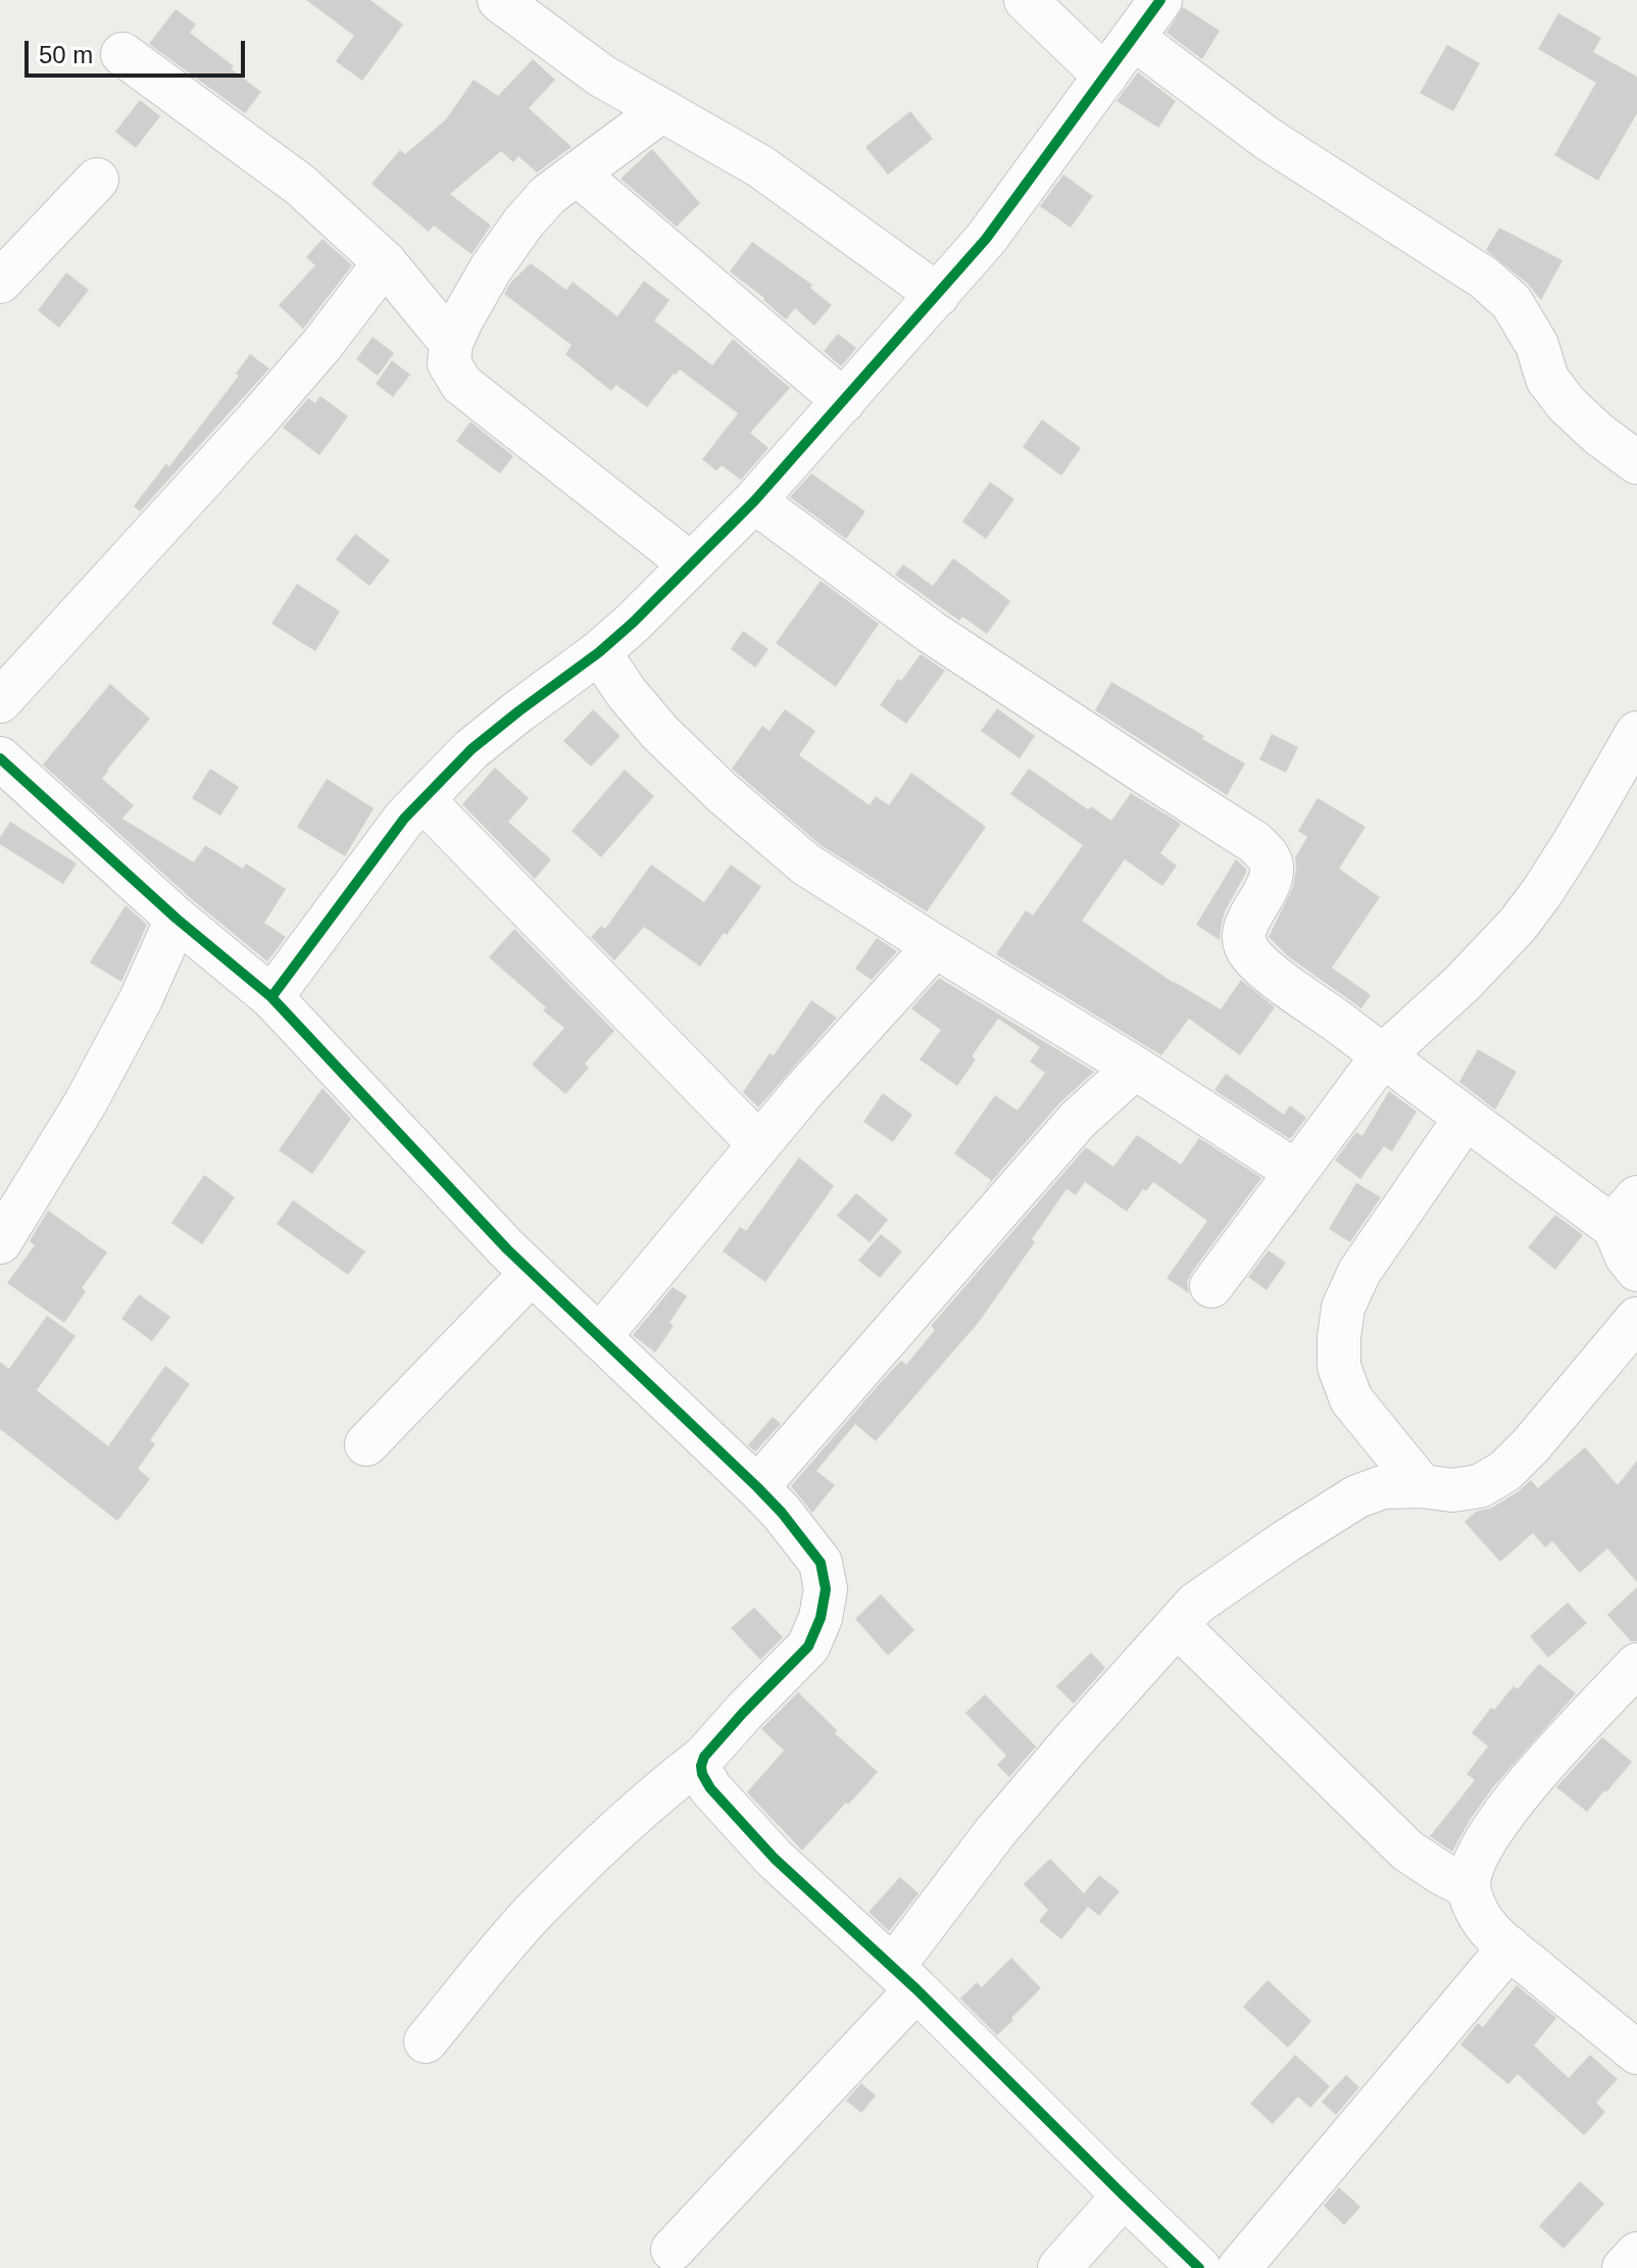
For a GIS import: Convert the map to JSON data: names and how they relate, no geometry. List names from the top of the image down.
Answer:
{
  "scale_bar": "50 m"
}
